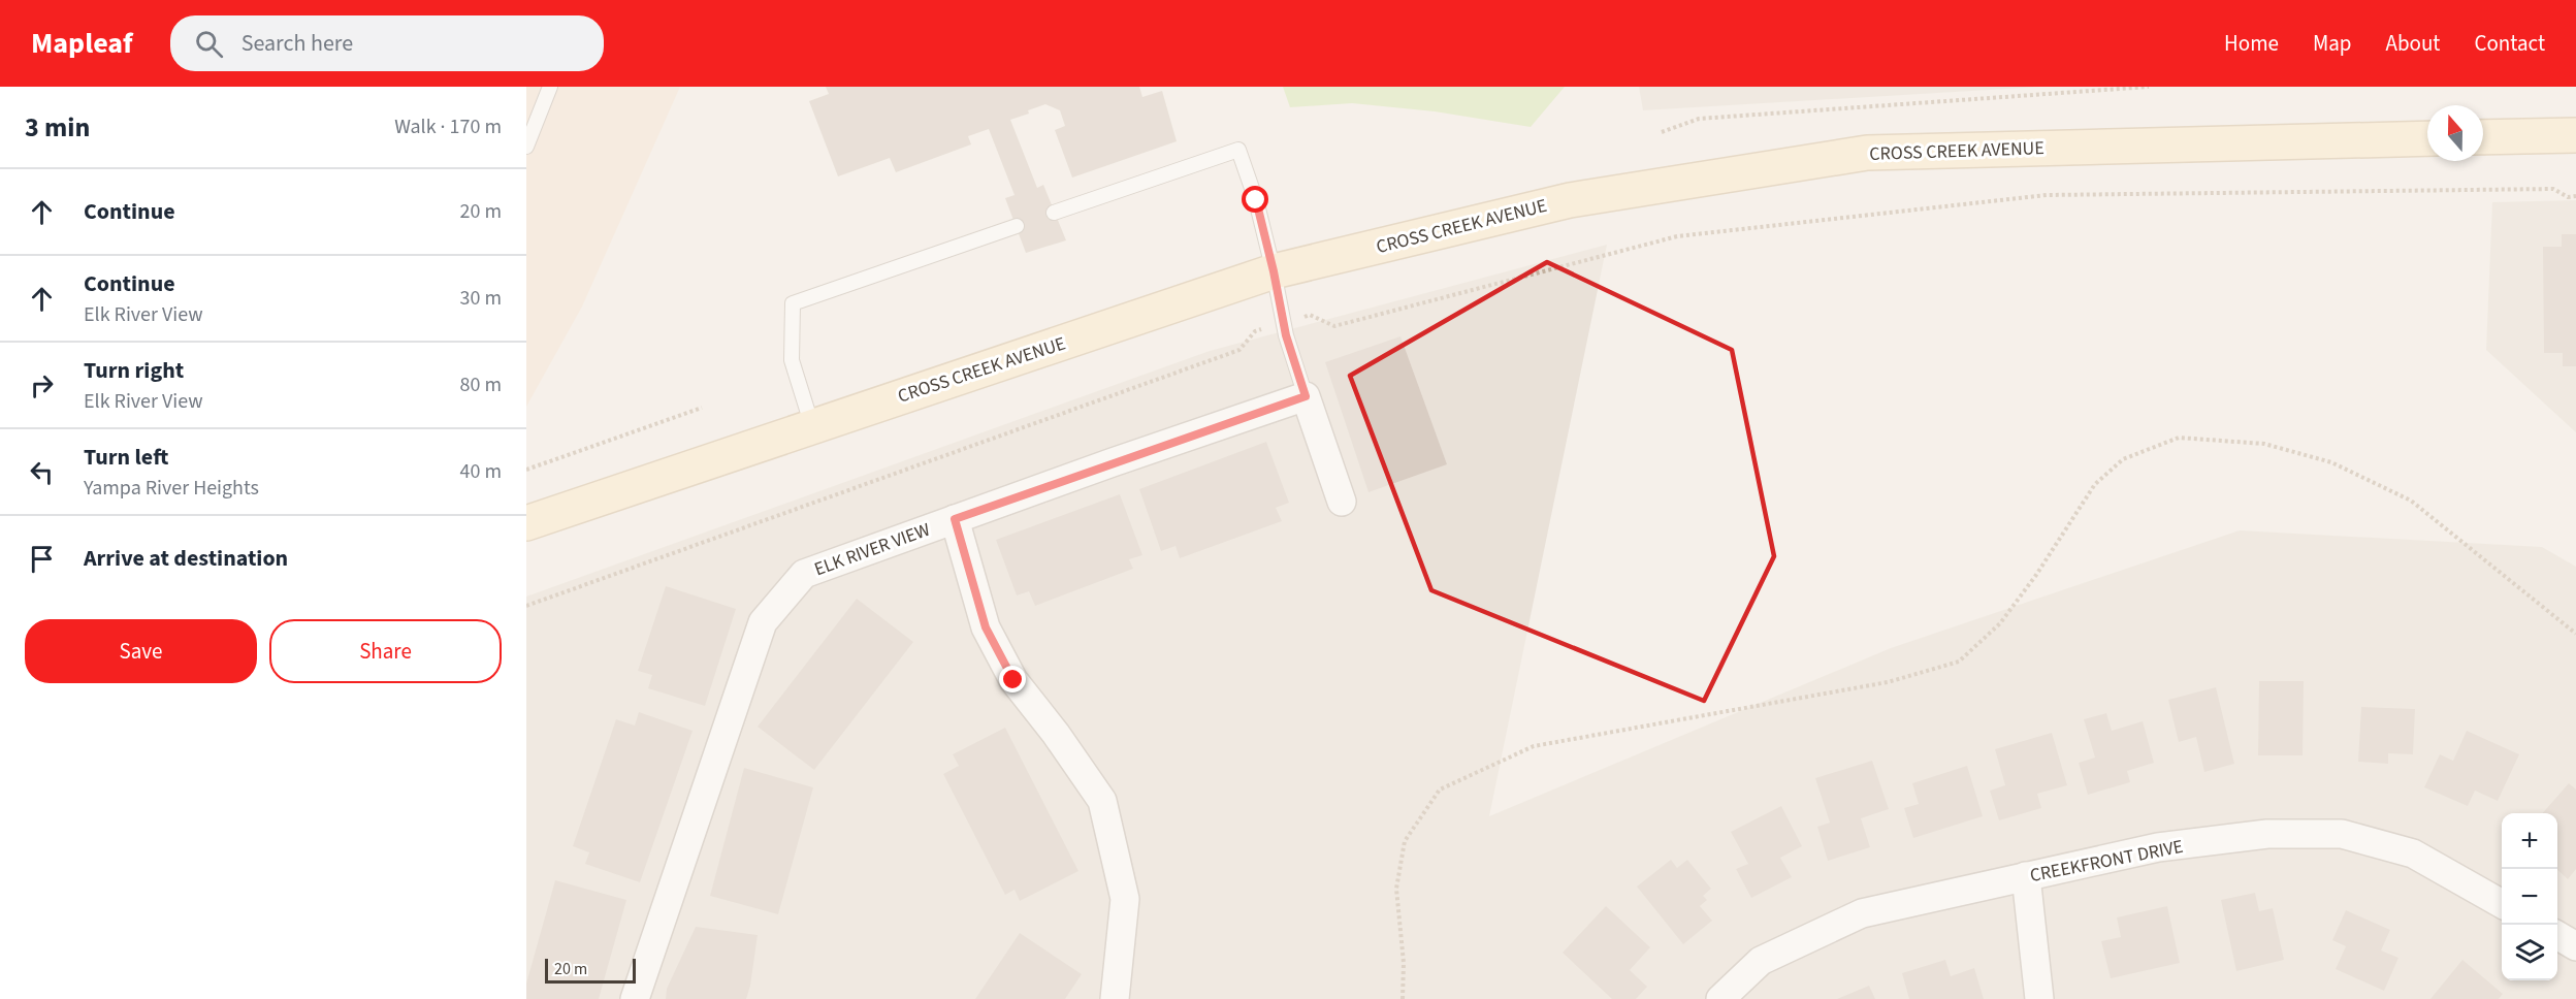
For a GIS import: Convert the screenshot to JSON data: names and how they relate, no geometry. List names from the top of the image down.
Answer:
{
  "streets": {
    "street": ["CROSS CREEK AVENUE", "ELK RIVER VIEW", "CREEKFRONT DRIVE"]
  },
  "scale_bar": "20 m",
  "north": "top",
  "page": {
    "header": "Mapleaf",
    "search": "Search here",
    "nav": [
      "Home",
      "Map",
      "About",
      "Contact"
    ],
    "heading": ["3 min", "Walk · 170 m"],
    "list": [
      ["Continue", "20 m"],
      ["Continue", "Elk River View", "30 m"],
      ["Turn right", "Elk River View", "80 m"],
      ["Turn left", "Yampa River Heights", "40 m"],
      "Arrive at destination"
    ],
    "buttons": ["Save", "Share"],
    "map_buttons": ["+", "−"],
    "scale": "20 m"
  }
}
